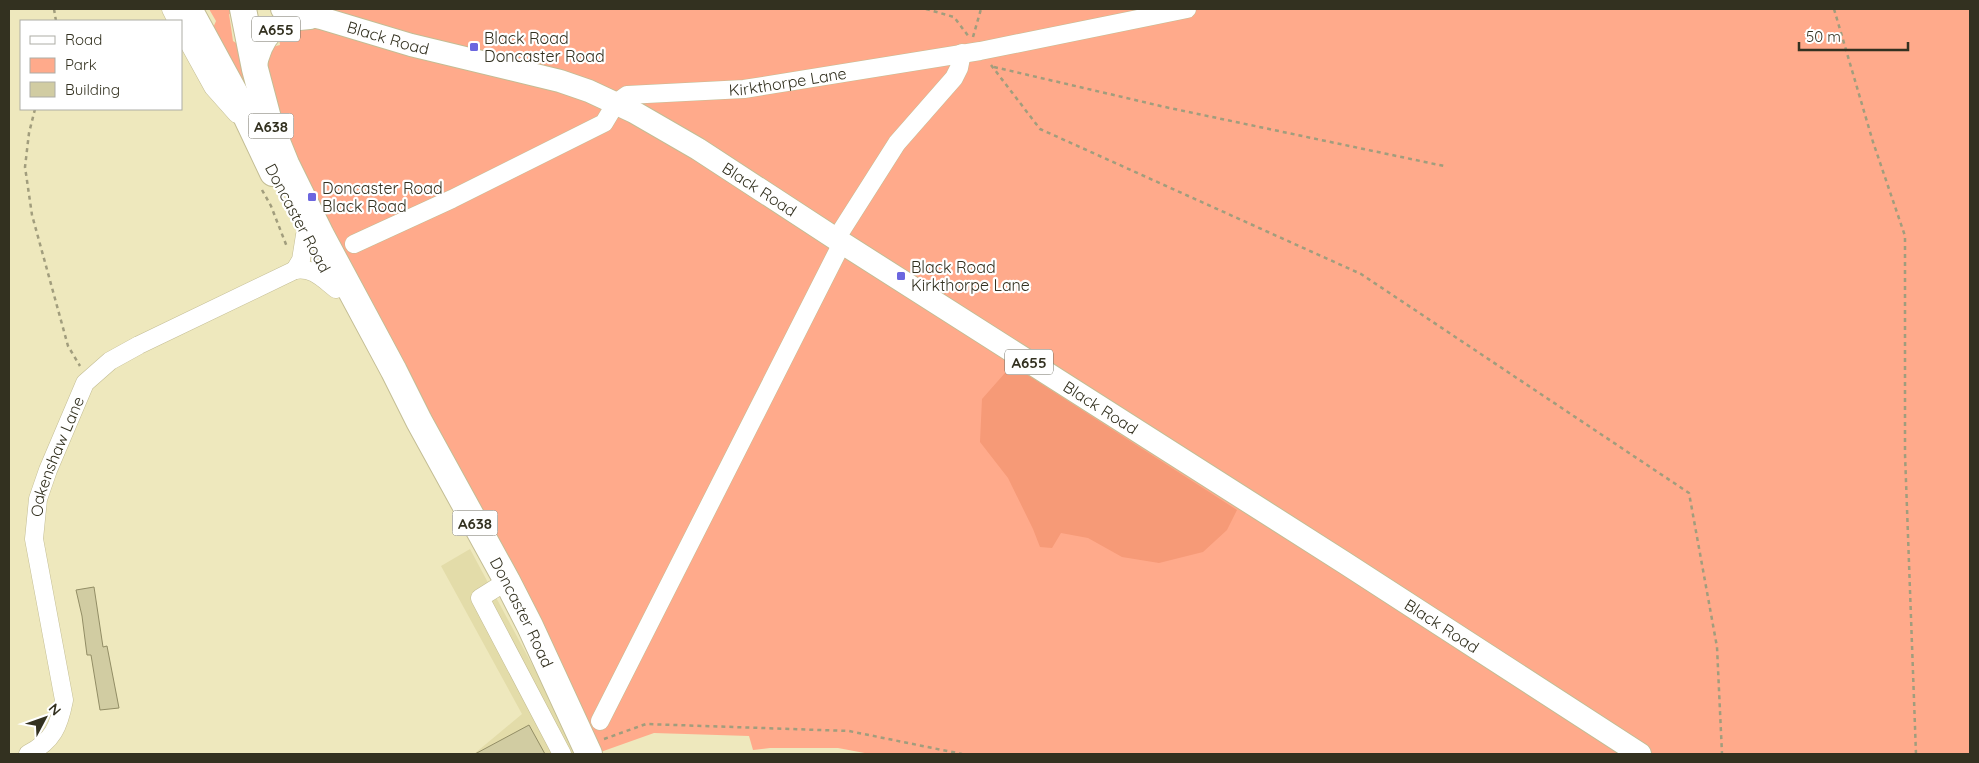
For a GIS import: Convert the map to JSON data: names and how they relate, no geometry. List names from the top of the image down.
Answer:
{
  "streets": {
    "highway": ["A638", "Doncaster Road"],
    "main road": ["A655", "Black Road"],
    "street": ["Kirkthorpe Lane", "Oakenshaw Lane"]
  },
  "crossings": [
    ["Black Road", "Kirkthorpe Lane"],
    ["Black Road", "Doncaster Road"],
    ["Doncaster Road", "Oakenshaw Lane"]
  ],
  "places": {
    "transit": ["Black Road Doncaster Road", "Doncaster Road Black Road", "Black Road Kirkthorpe Lane"]
  },
  "legend": ["Road", "Park", "Building"],
  "scale_bar": "50 m",
  "north": "top right"
}
